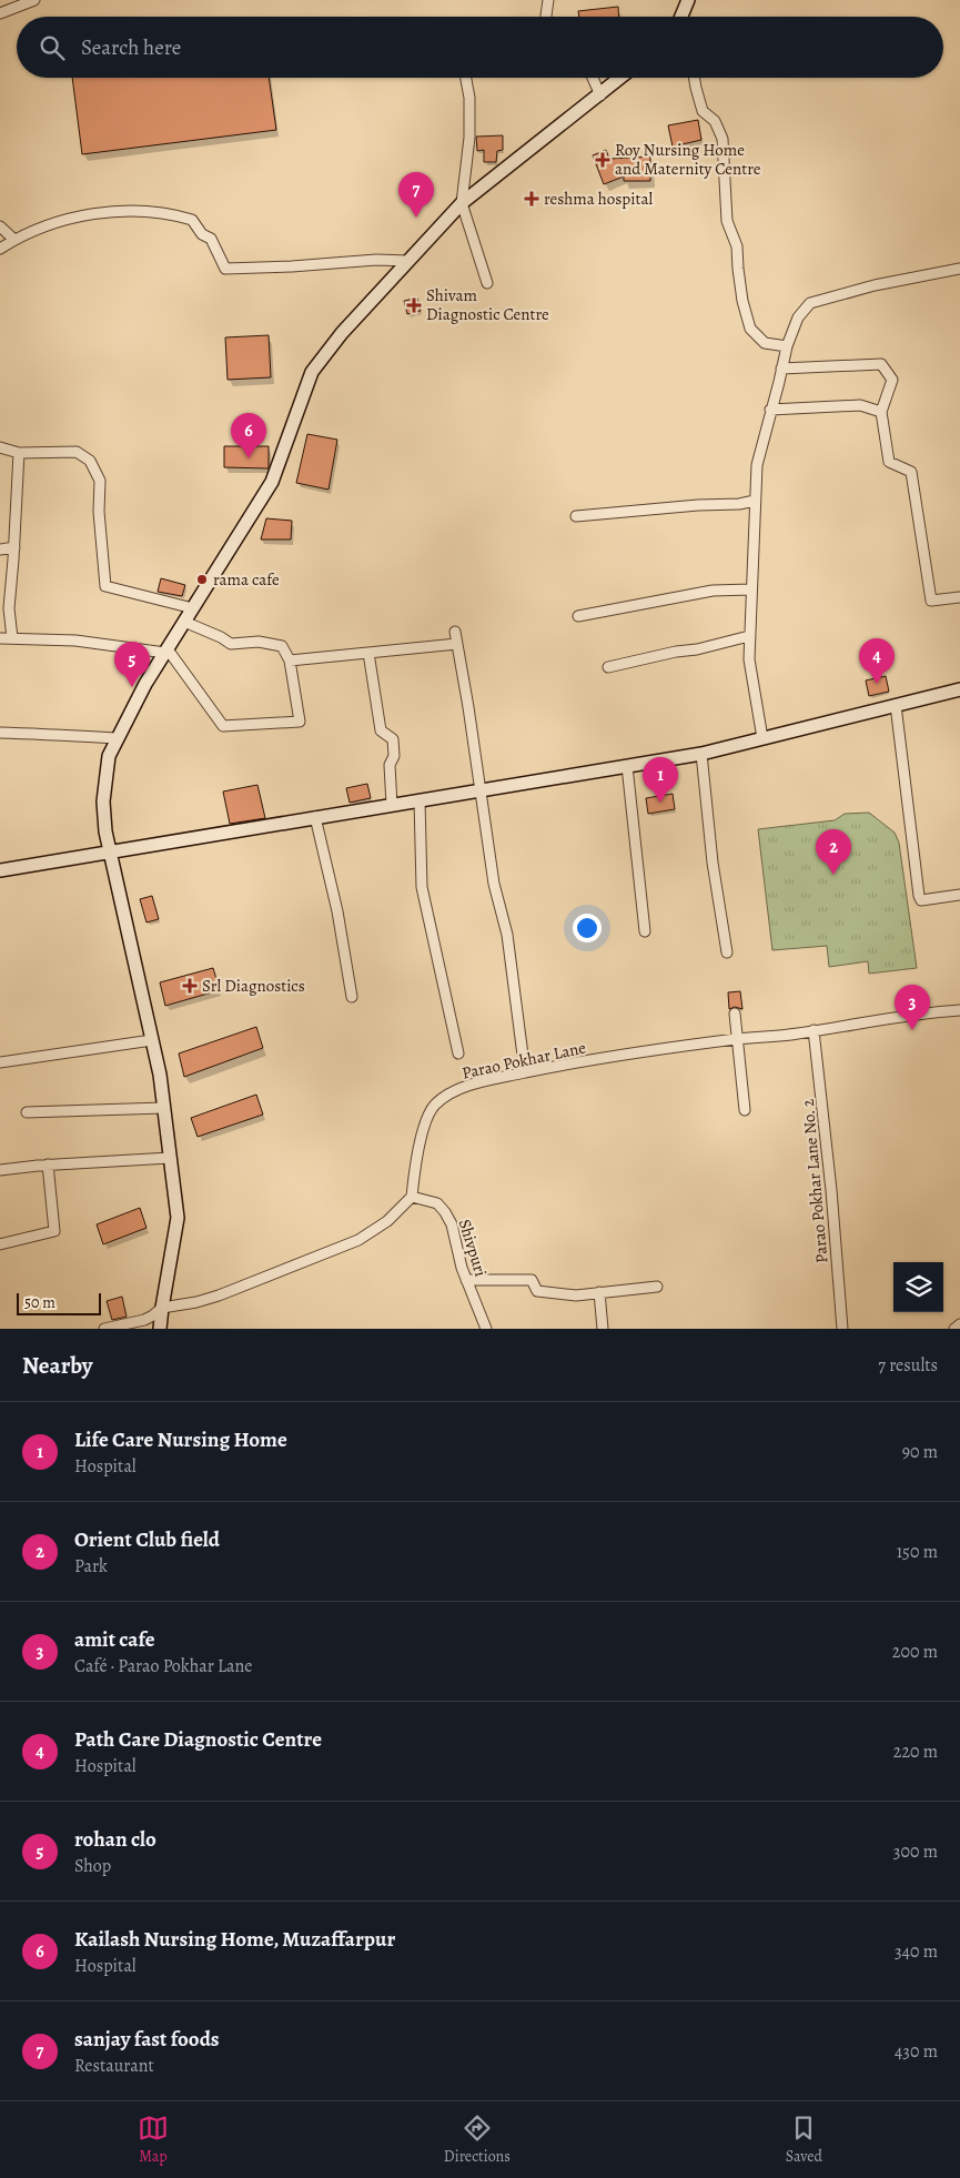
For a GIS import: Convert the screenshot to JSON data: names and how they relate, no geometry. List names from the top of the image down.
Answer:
{
  "streets": {
    "street": ["Parao Pokhar Lane", "Parao Pokhar Lane No. 2", "Shivpuri"]
  },
  "crossings": [
    ["Parao Pokhar Lane", "Parao Pokhar Lane No. 2"],
    ["Parao Pokhar Lane", "Shivpuri"]
  ],
  "places": {
    "health": [
      "Roy Nursing Home and Maternity Centre",
      "reshma hospital",
      "Shivam Diagnostic Centre",
      "Srl Diagnostics"
    ],
    "other": ["rama cafe"]
  },
  "scale_bar": "50 m",
  "page": {
    "search": "Search here",
    "pins": [
      "7",
      "6",
      "4",
      "5",
      "1",
      "2",
      "3"
    ],
    "scale": "50 m",
    "heading": ["Nearby", "7 results"],
    "list": [
      {
        "mark": "1",
        "name": "Life Care Nursing Home",
        "note": "Hospital",
        "value": "90 m"
      },
      {
        "mark": "2",
        "name": "Orient Club field",
        "note": "Park",
        "value": "150 m"
      },
      {
        "mark": "3",
        "name": "amit cafe",
        "note": "Café · Parao Pokhar Lane",
        "value": "200 m"
      },
      {
        "mark": "4",
        "name": "Path Care Diagnostic Centre",
        "note": "Hospital",
        "value": "220 m"
      },
      {
        "mark": "5",
        "name": "rohan clo",
        "note": "Shop",
        "value": "300 m"
      },
      {
        "mark": "6",
        "name": "Kailash Nursing Home, Muzaffarpur",
        "note": "Hospital",
        "value": "340 m"
      },
      {
        "mark": "7",
        "name": "sanjay fast foods",
        "note": "Restaurant",
        "value": "430 m"
      }
    ],
    "nav": ["Map", "Directions", "Saved"]
  }
}
